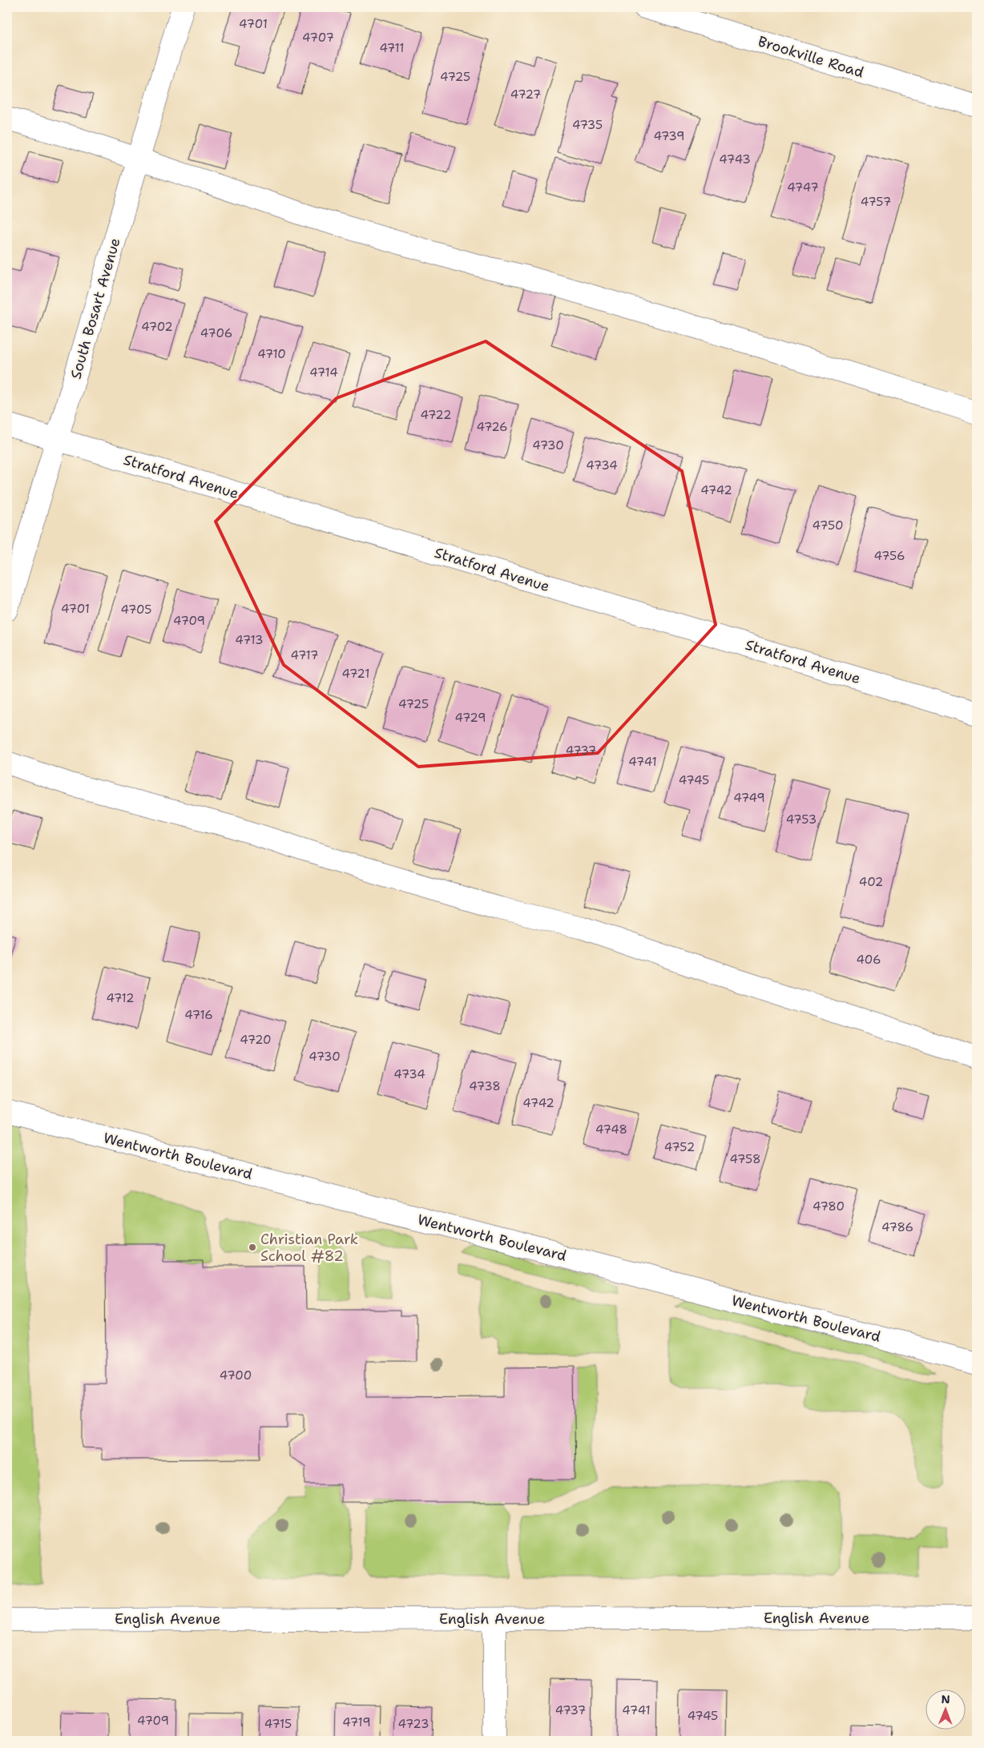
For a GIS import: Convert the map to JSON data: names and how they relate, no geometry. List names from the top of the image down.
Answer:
{
  "streets": {
    "street": [
      "Brookville Road",
      "South Bosart Avenue",
      "Stratford Avenue",
      "Wentworth Boulevard",
      "English Avenue"
    ]
  },
  "crossings": [
    ["South Bosart Avenue", "Stratford Avenue"]
  ],
  "places": ["Christian Park School #82"],
  "house_numbers": [
    "4701",
    "4707",
    "4711",
    "4725",
    "4727",
    "4735",
    "4739",
    "4743",
    "4747",
    "4757",
    "4702",
    "4706",
    "4710",
    "4714",
    "4722",
    "4726",
    "4730",
    "4734",
    "4742",
    "4750",
    "4756",
    "4701",
    "4705",
    "4709",
    "4713",
    "4717",
    "4721",
    "4725",
    "4729",
    "4737",
    "4741",
    "4745",
    "4749",
    "4753",
    "402",
    "406",
    "4712",
    "4716",
    "4720",
    "4730",
    "4734",
    "4738",
    "4742",
    "4748",
    "4752",
    "4758",
    "4780",
    "4786",
    "4700",
    "4737",
    "4741",
    "4745",
    "4709",
    "4719",
    "4715",
    "4723"
  ],
  "north": "top"
}
